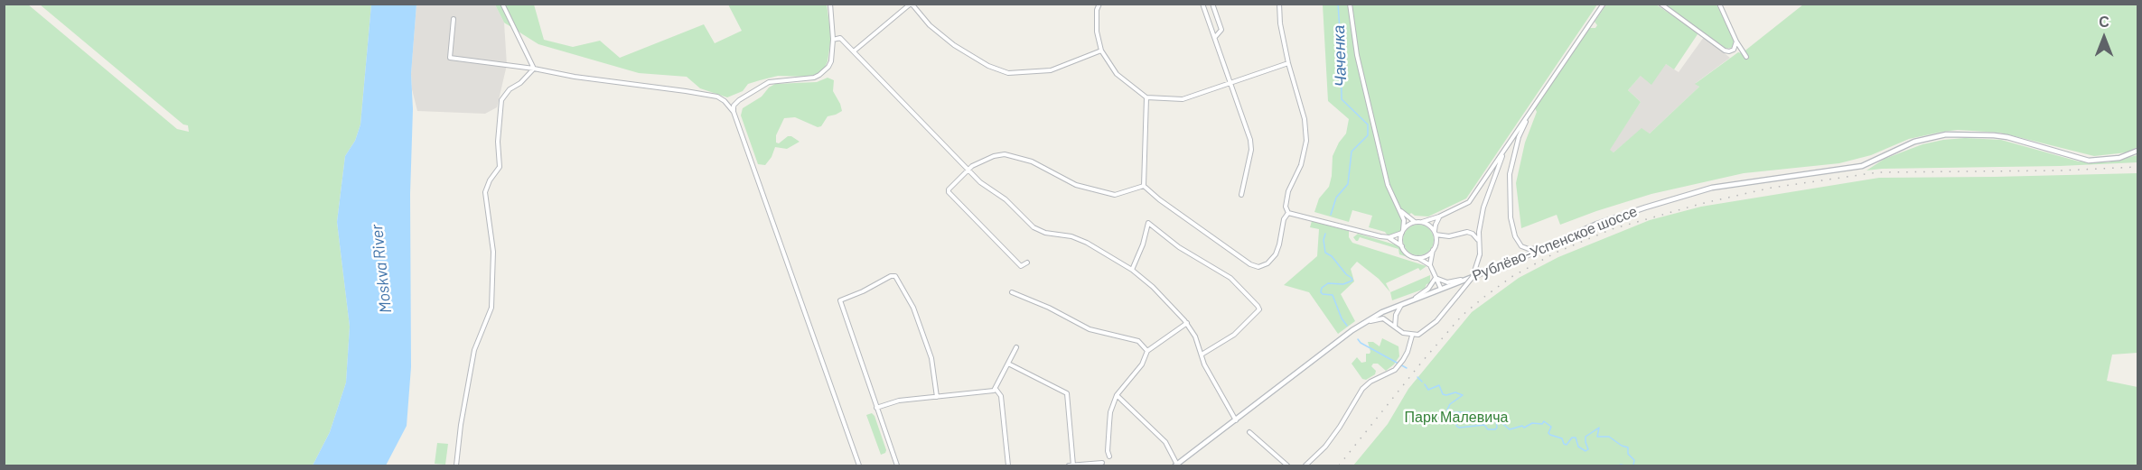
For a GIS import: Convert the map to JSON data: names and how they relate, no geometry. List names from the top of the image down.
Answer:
{
  "streets": {
    "main road": ["Рублёво-Успенское шоссе"]
  },
  "water": ["Чаченка", "Moskva River"],
  "parks": ["Парк Малевича"],
  "north": "top"
}
